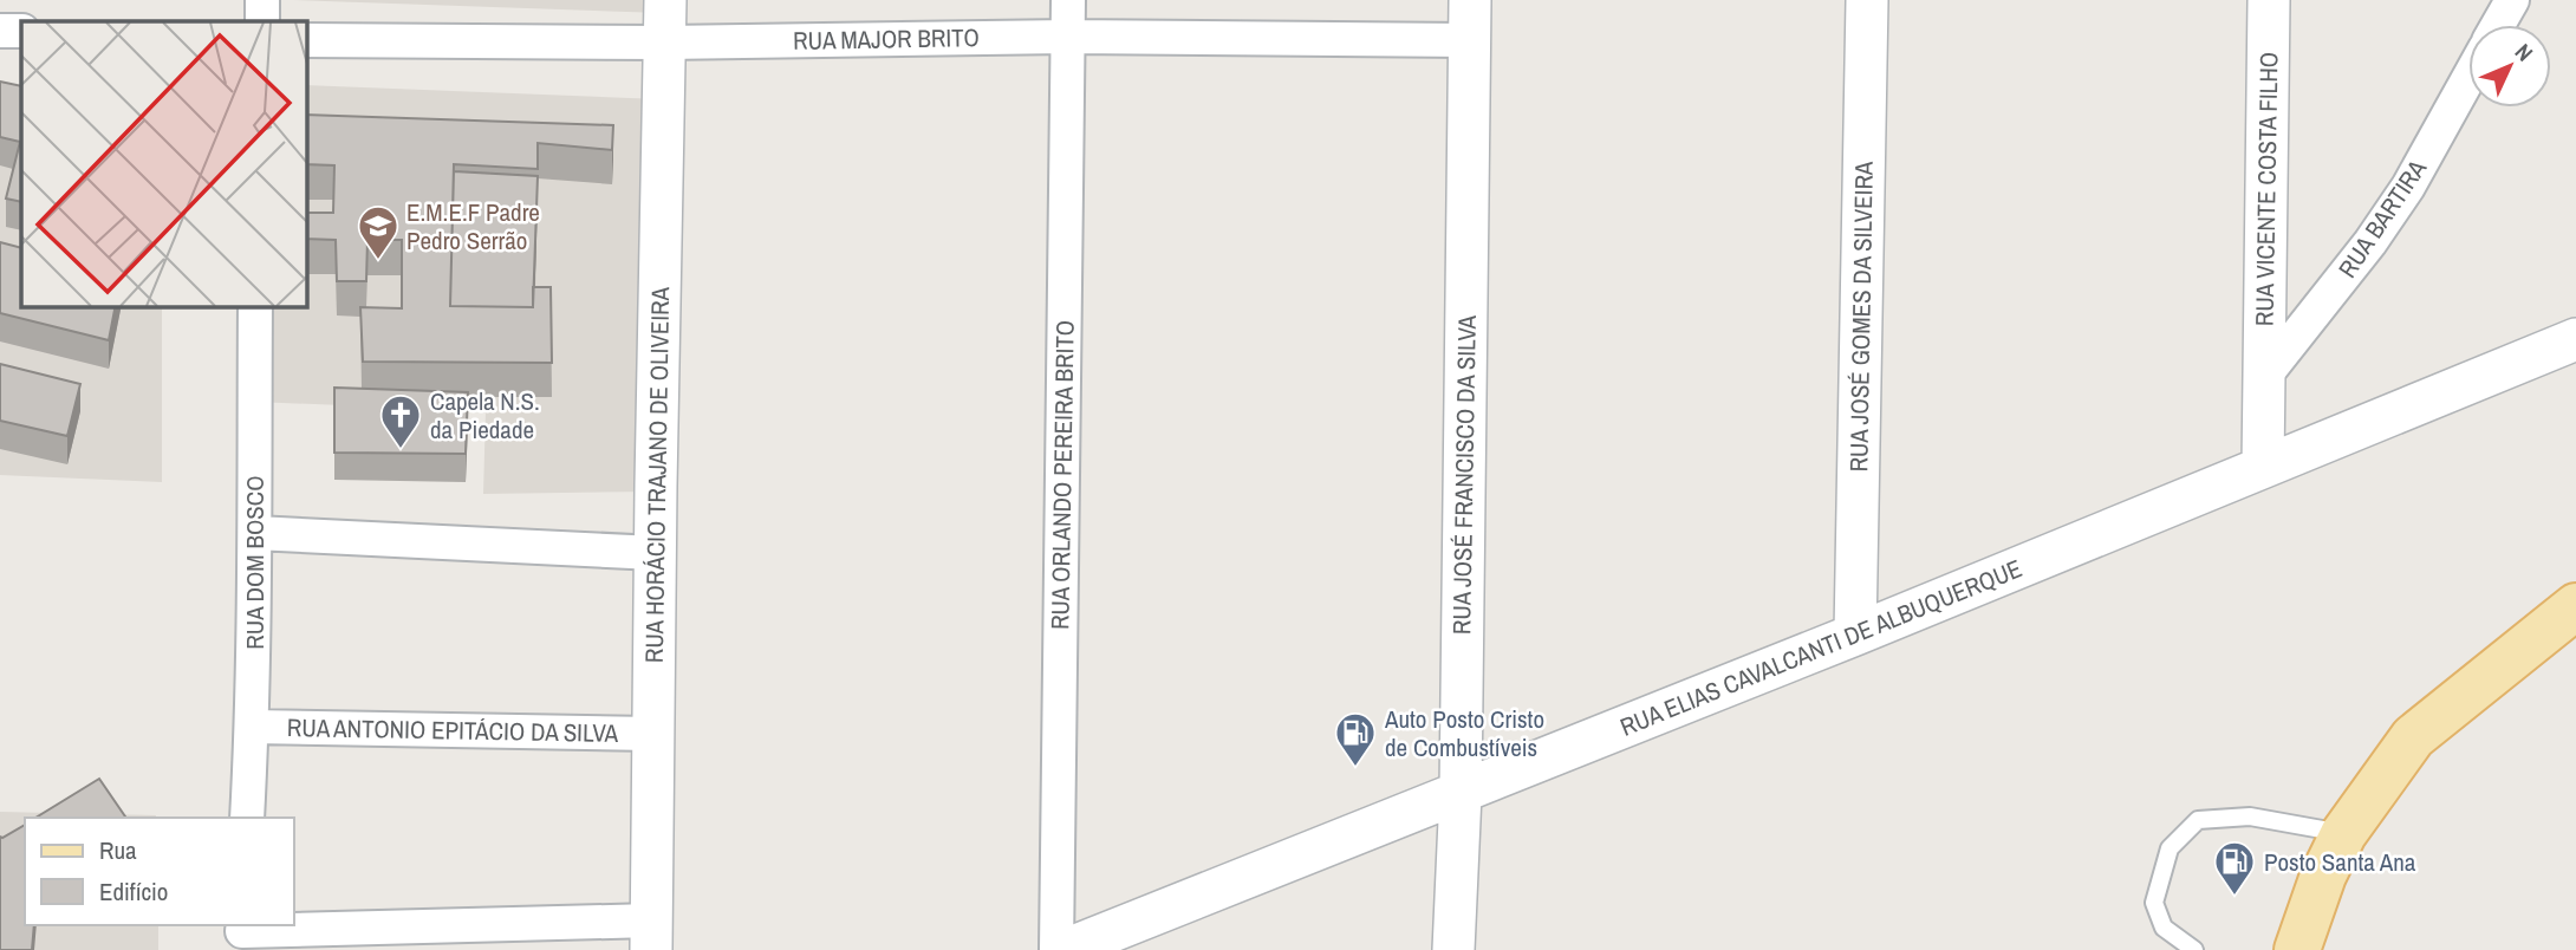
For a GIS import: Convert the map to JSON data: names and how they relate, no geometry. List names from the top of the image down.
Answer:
{
  "streets": {
    "street": [
      "RUA MAJOR BRITO",
      "RUA VICENTE COSTA FILHO",
      "RUA BARTIRA",
      "RUA JOSÉ GOMES DA SILVEIRA",
      "RUA HORÁCIO TRAJANO DE OLIVEIRA",
      "RUA ORLANDO PEREIRA BRITO",
      "RUA JOSÉ FRANCISCO DA SILVA",
      "RUA DOM BOSCO",
      "RUA ELIAS CAVALCANTI DE ALBUQUERQUE",
      "RUA ANTONIO EPITÁCIO DA SILVA"
    ]
  },
  "crossings": [
    ["RUA MAJOR BRITO", "RUA HORÁCIO TRAJANO DE OLIVEIRA"],
    ["RUA MAJOR BRITO", "RUA ORLANDO PEREIRA BRITO"],
    ["RUA MAJOR BRITO", "RUA JOSÉ FRANCISCO DA SILVA"],
    ["RUA VICENTE COSTA FILHO", "RUA BARTIRA"],
    ["RUA VICENTE COSTA FILHO", "RUA ELIAS CAVALCANTI DE ALBUQUERQUE"],
    ["RUA JOSÉ GOMES DA SILVEIRA", "RUA ELIAS CAVALCANTI DE ALBUQUERQUE"],
    ["RUA HORÁCIO TRAJANO DE OLIVEIRA", "RUA ANTONIO EPITÁCIO DA SILVA"],
    ["RUA JOSÉ FRANCISCO DA SILVA", "RUA ELIAS CAVALCANTI DE ALBUQUERQUE"],
    ["RUA DOM BOSCO", "RUA ANTONIO EPITÁCIO DA SILVA"]
  ],
  "places": {
    "school or university": ["E.M.E.F Padre Pedro Serrão"],
    "church": ["Capela N.S. da Piedade"],
    "fuel station": ["Auto Posto Cristo de Combustíveis", "Posto Santa Ana"]
  },
  "legend": ["Rua", "Edifício"],
  "north": "top right"
}
